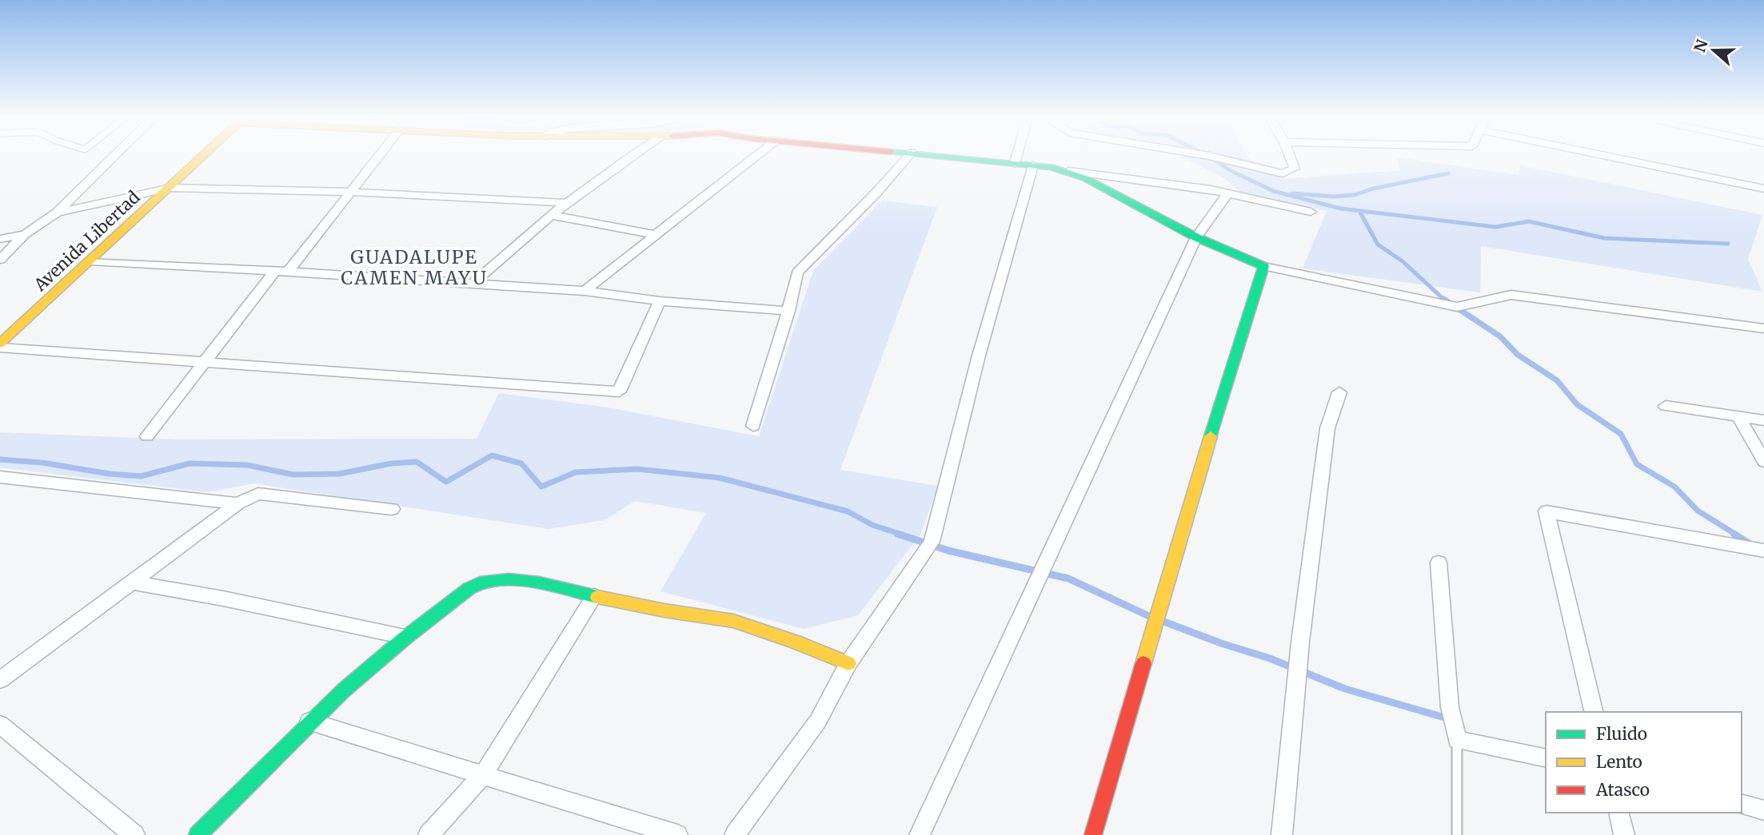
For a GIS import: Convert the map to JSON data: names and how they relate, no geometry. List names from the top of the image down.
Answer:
{
  "streets": {
    "street": ["Avenida Libertad"]
  },
  "districts": ["GUADALUPE CAMEN MAYU"],
  "legend": ["Fluido", "Lento", "Atasco"],
  "north": "left"
}
